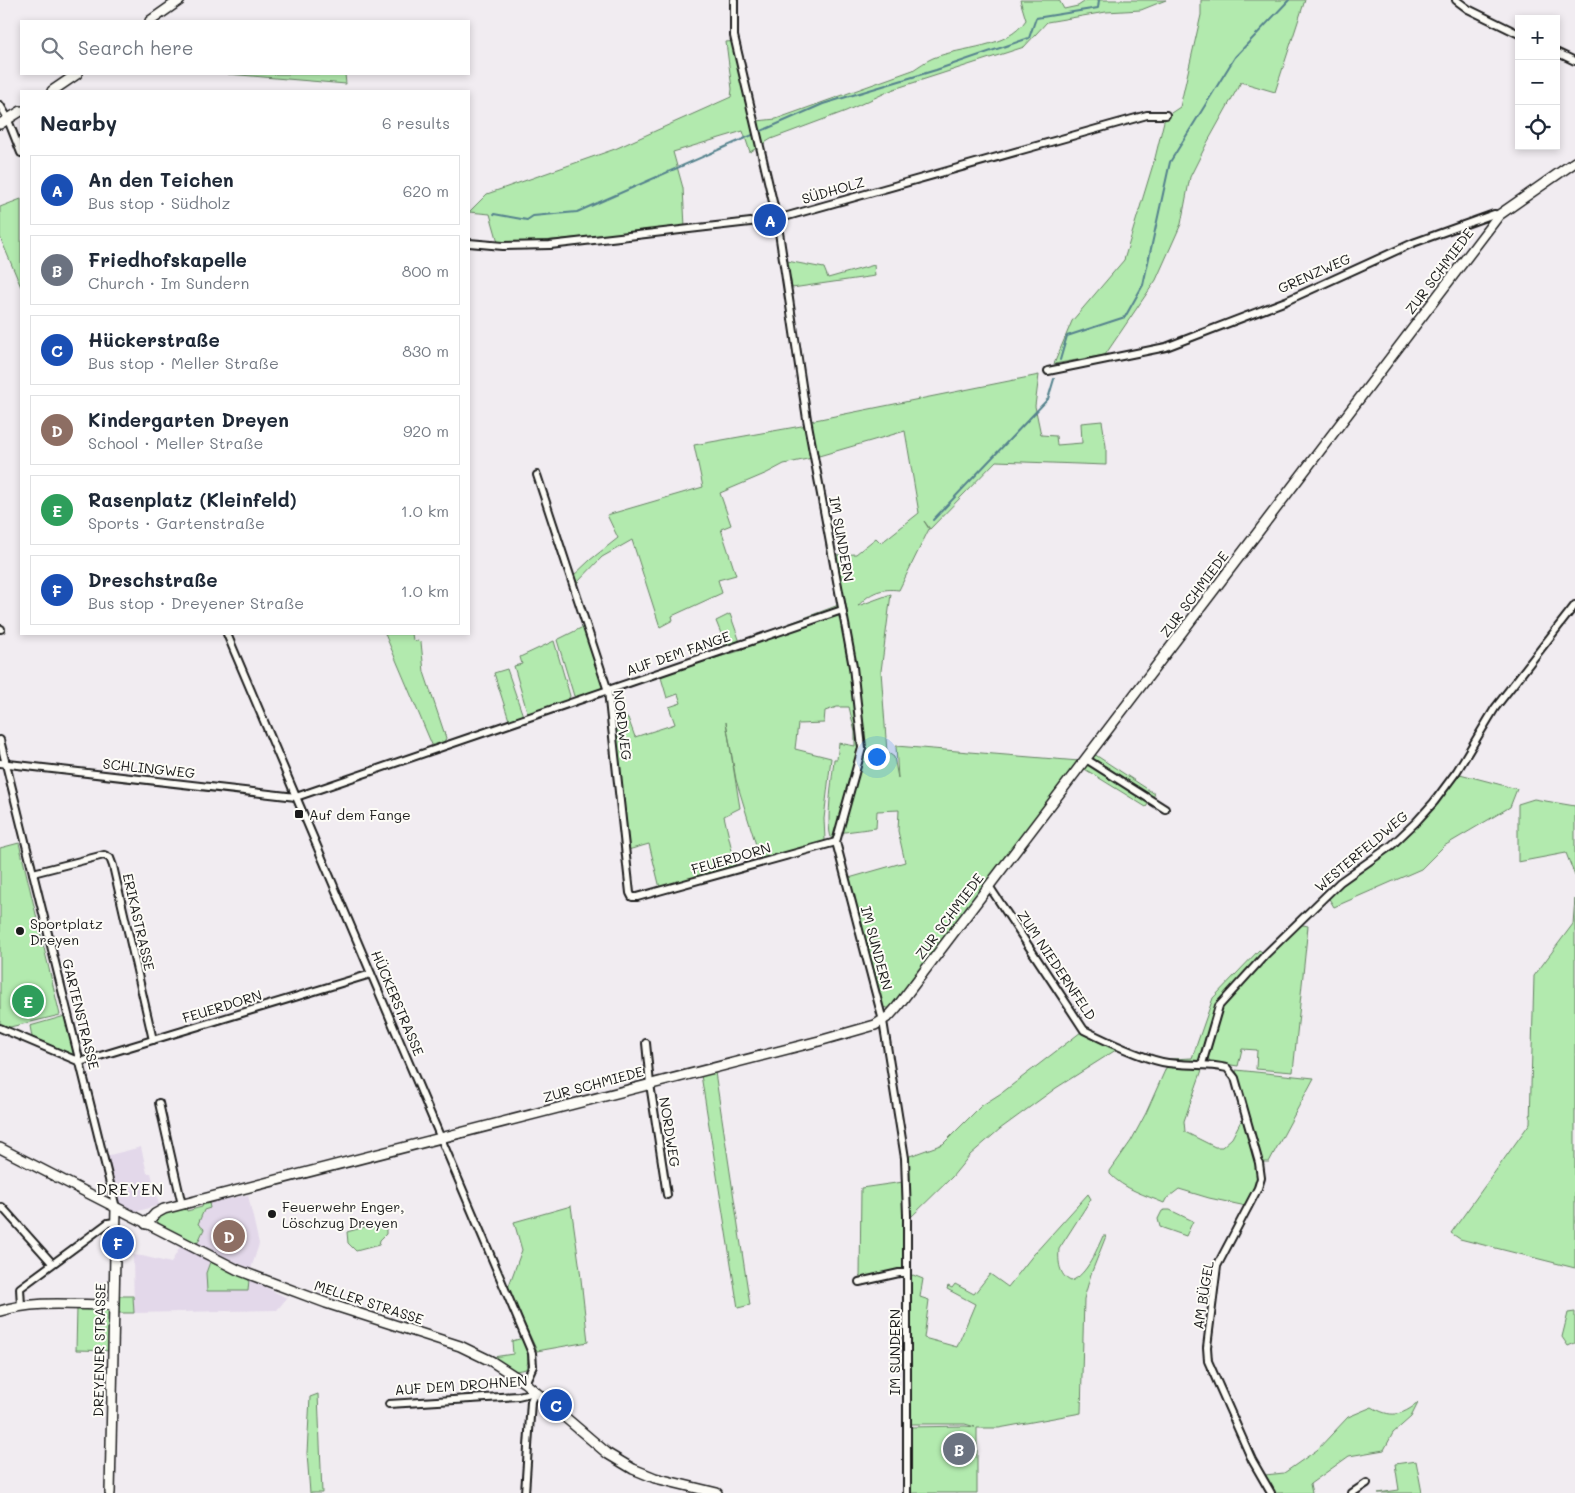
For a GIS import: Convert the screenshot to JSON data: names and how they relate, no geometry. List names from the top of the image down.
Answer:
{
  "streets": {
    "street": [
      "SÜDHOLZ",
      "ZUR SCHMIEDE",
      "GRENZWEG",
      "IM SUNDERN",
      "AUF DEM FANGE",
      "NORDWEG",
      "SCHLINGWEG",
      "WESTERFELDWEG",
      "FEUERDORN",
      "ERIKASTRASSE",
      "ZUM NIEDERNFELD",
      "HÜCKERSTRASSE",
      "GARTENSTRASSE",
      "AM BÜGEL",
      "MELLER STRASSE",
      "DREYENER STRASSE",
      "AUF DEM DROHNEN"
    ]
  },
  "crossings": [
    ["SÜDHOLZ", "IM SUNDERN"],
    ["ZUR SCHMIEDE", "GRENZWEG"],
    ["ZUR SCHMIEDE", "IM SUNDERN"],
    ["ZUR SCHMIEDE", "NORDWEG"],
    ["ZUR SCHMIEDE", "ZUM NIEDERNFELD"],
    ["ZUR SCHMIEDE", "HÜCKERSTRASSE"],
    ["ZUR SCHMIEDE", "MELLER STRASSE"],
    ["IM SUNDERN", "AUF DEM FANGE"],
    ["IM SUNDERN", "FEUERDORN"],
    ["AUF DEM FANGE", "NORDWEG"],
    ["AUF DEM FANGE", "SCHLINGWEG"],
    ["AUF DEM FANGE", "HÜCKERSTRASSE"],
    ["NORDWEG", "FEUERDORN"],
    ["SCHLINGWEG", "HÜCKERSTRASSE"],
    ["SCHLINGWEG", "GARTENSTRASSE"],
    ["WESTERFELDWEG", "ZUM NIEDERNFELD"],
    ["WESTERFELDWEG", "AM BÜGEL"],
    ["FEUERDORN", "ERIKASTRASSE"],
    ["FEUERDORN", "HÜCKERSTRASSE"],
    ["FEUERDORN", "GARTENSTRASSE"],
    ["ERIKASTRASSE", "GARTENSTRASSE"],
    ["ZUM NIEDERNFELD", "AM BÜGEL"],
    ["HÜCKERSTRASSE", "MELLER STRASSE"],
    ["GARTENSTRASSE", "MELLER STRASSE"],
    ["GARTENSTRASSE", "DREYENER STRASSE"],
    ["MELLER STRASSE", "DREYENER STRASSE"],
    ["MELLER STRASSE", "AUF DEM DROHNEN"]
  ],
  "districts": ["DREYEN"],
  "places": {
    "transit": ["Auf dem Fange"],
    "other": ["Sportplatz Dreyen", "Feuerwehr Enger, Löschzug Dreyen"]
  },
  "page": {
    "map_buttons": ["+", "−"],
    "search": "Search here",
    "heading": ["Nearby", "6 results"],
    "list": [
      {
        "mark": "A",
        "name": "An den Teichen",
        "note": "Bus stop · Südholz",
        "value": "620 m"
      },
      {
        "mark": "B",
        "name": "Friedhofskapelle",
        "note": "Church · Im Sundern",
        "value": "800 m"
      },
      {
        "mark": "C",
        "name": "Hückerstraße",
        "note": "Bus stop · Meller Straße",
        "value": "830 m"
      },
      {
        "mark": "D",
        "name": "Kindergarten Dreyen",
        "note": "School · Meller Straße",
        "value": "920 m"
      },
      {
        "mark": "E",
        "name": "Rasenplatz (Kleinfeld)",
        "note": "Sports · Gartenstraße",
        "value": "1.0 km"
      },
      {
        "mark": "F",
        "name": "Dreschstraße",
        "note": "Bus stop · Dreyener Straße",
        "value": "1.0 km"
      }
    ],
    "pins": [
      "A",
      "E",
      "D",
      "F",
      "C",
      "B"
    ]
  }
}
